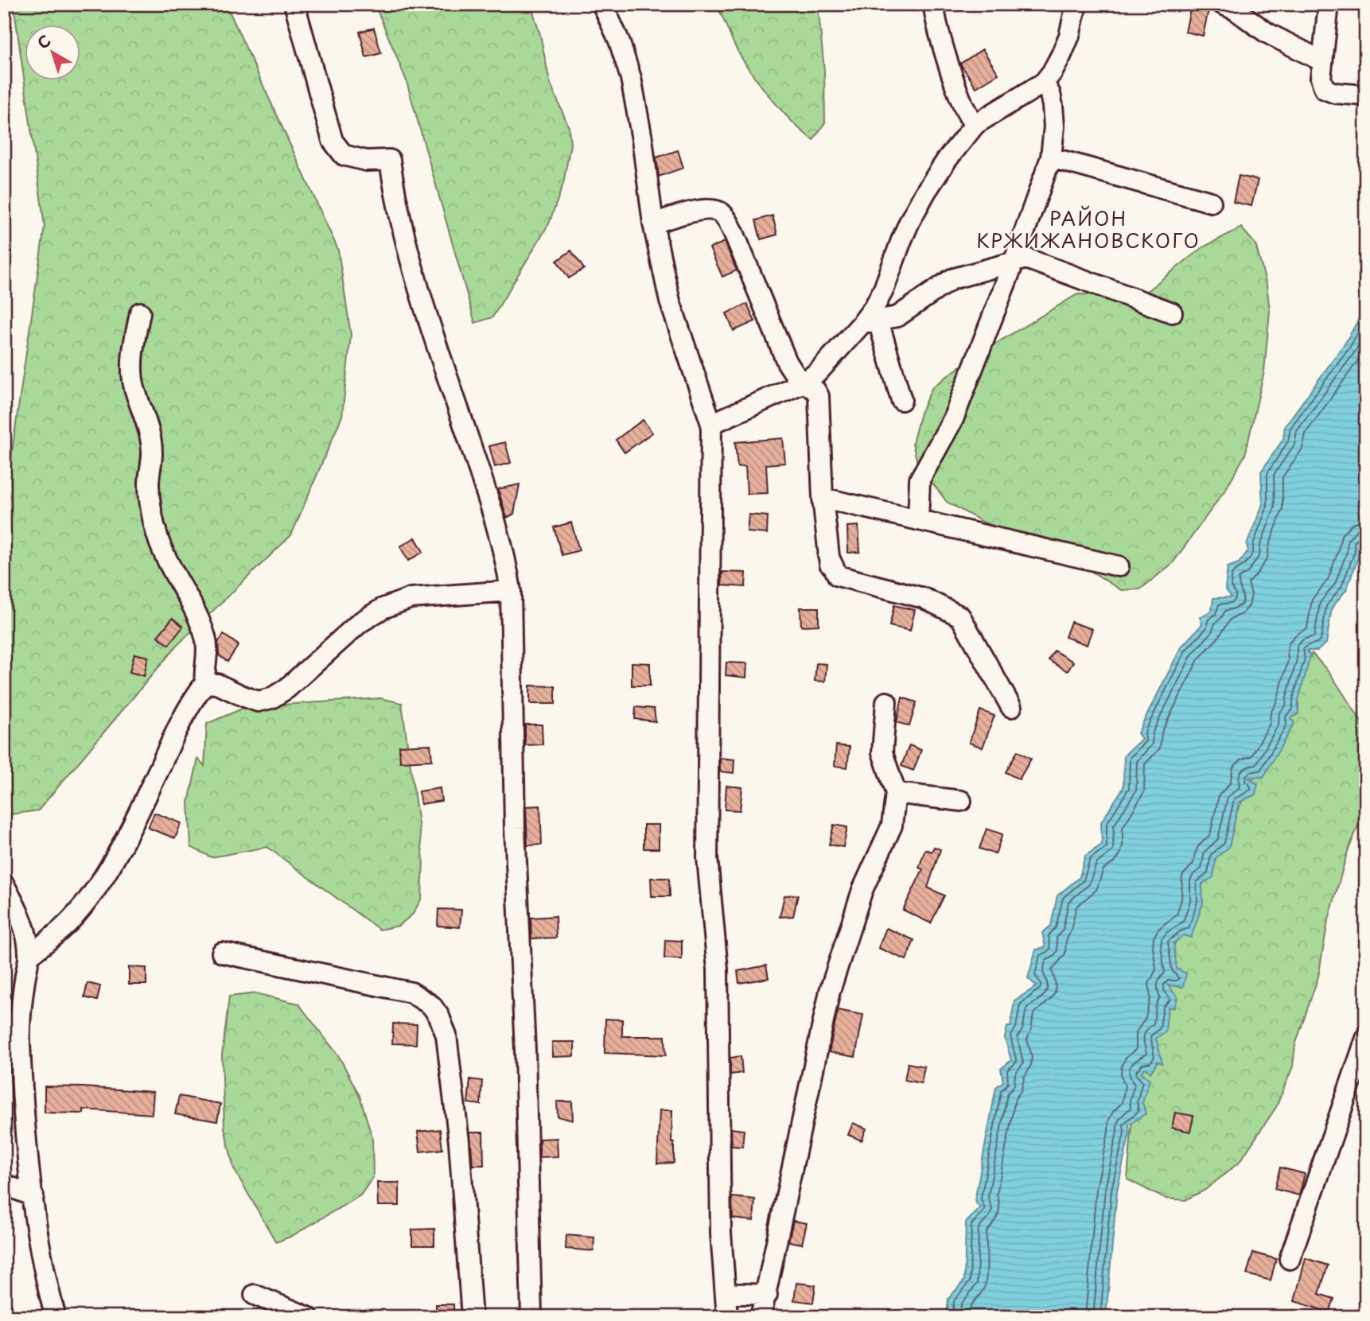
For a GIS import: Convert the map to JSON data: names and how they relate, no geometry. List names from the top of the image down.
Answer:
{
  "districts": ["РАЙОН КРЖИЖАНОВСКОГО"],
  "north": "top left"
}
